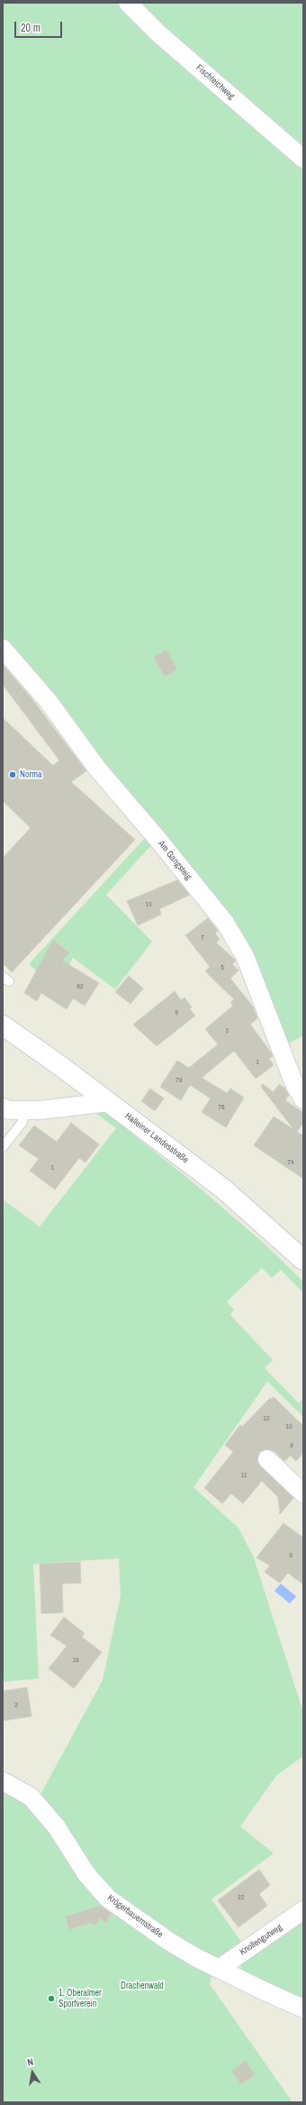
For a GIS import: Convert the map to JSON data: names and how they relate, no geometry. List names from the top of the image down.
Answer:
{
  "streets": {
    "main road": ["Halleiner Landesstraße"],
    "street": [
      "Fischteichweg",
      "Am Gangsteig",
      "Krögerbauernstraße",
      "Knollengutweg"
    ]
  },
  "crossings": [
    ["Krögerbauernstraße", "Knollengutweg"]
  ],
  "parks": ["Drachenwald"],
  "places": ["Norma", "1. Oberalmer Sportverein"],
  "house_numbers": [
    "13",
    "7",
    "5",
    "82",
    "9",
    "3",
    "1",
    "78",
    "76",
    "74",
    "1",
    "12",
    "10",
    "8",
    "11",
    "9",
    "18",
    "2",
    "22"
  ],
  "scale_bar": "20 m",
  "north": "top"
}
